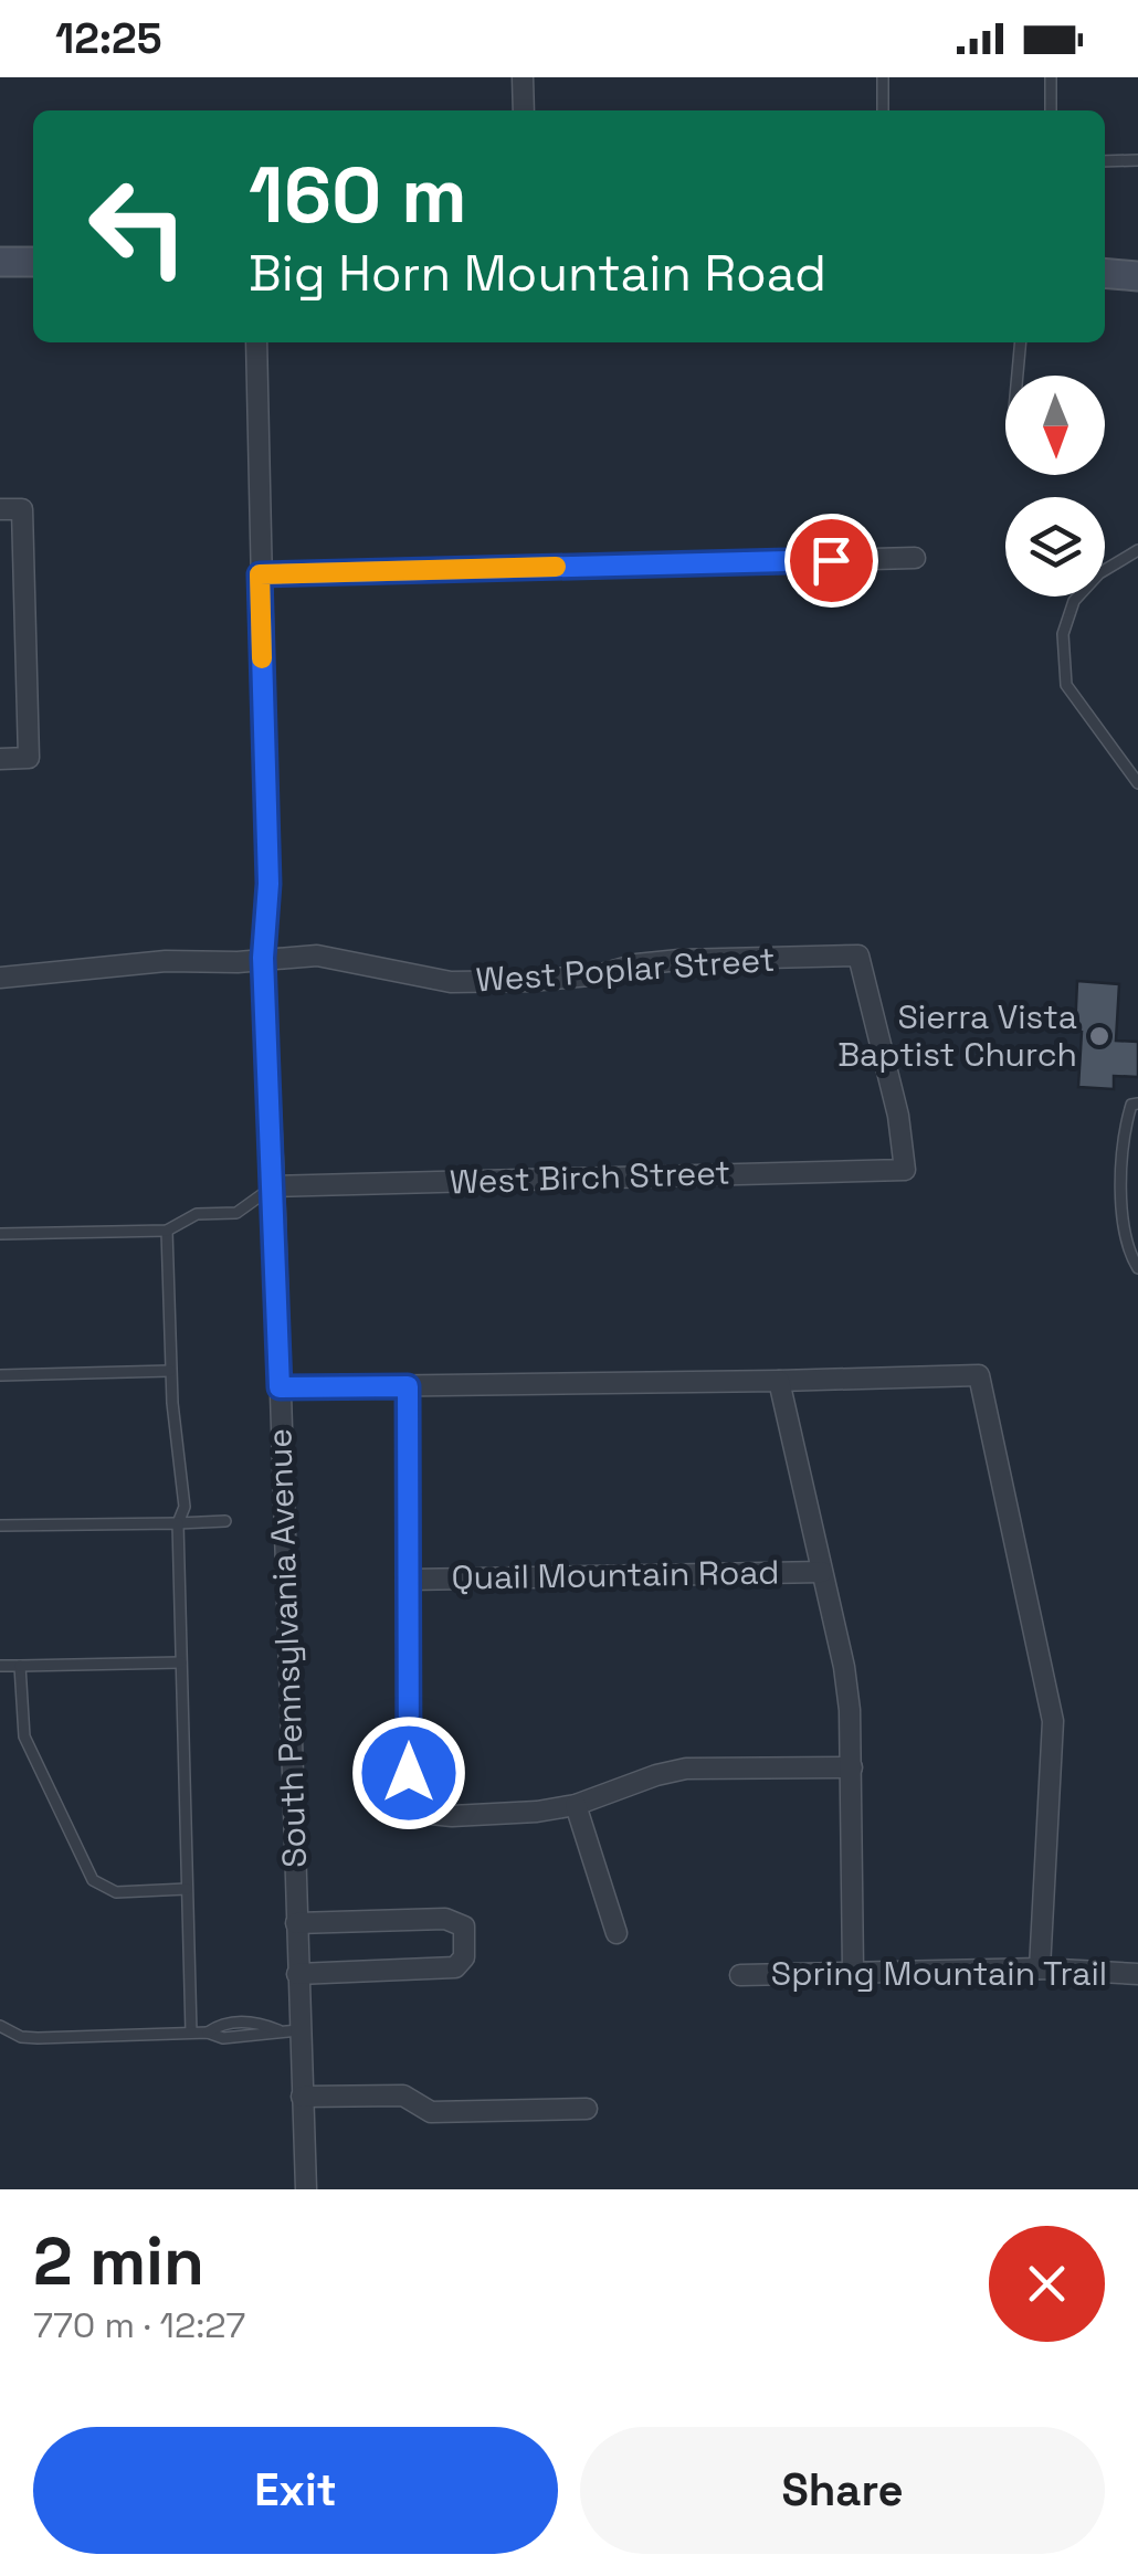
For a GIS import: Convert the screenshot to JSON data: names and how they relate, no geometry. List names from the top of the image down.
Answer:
{
  "streets": {
    "street": [
      "West Poplar Street",
      "West Birch Street",
      "Quail Mountain Road",
      "South Pennsylvania Avenue",
      "Spring Mountain Trail"
    ]
  },
  "crossings": [
    ["West Poplar Street", "West Birch Street"],
    ["West Poplar Street", "South Pennsylvania Avenue"],
    ["West Birch Street", "South Pennsylvania Avenue"]
  ],
  "places": ["Sierra Vista Baptist Church"],
  "north": "bottom",
  "page": {
    "status": "12:25",
    "turn": ["160 m", "Big Horn Mountain Road"],
    "heading": ["2 min", "770 m · 12:27"],
    "buttons": ["Exit", "Share"]
  }
}
